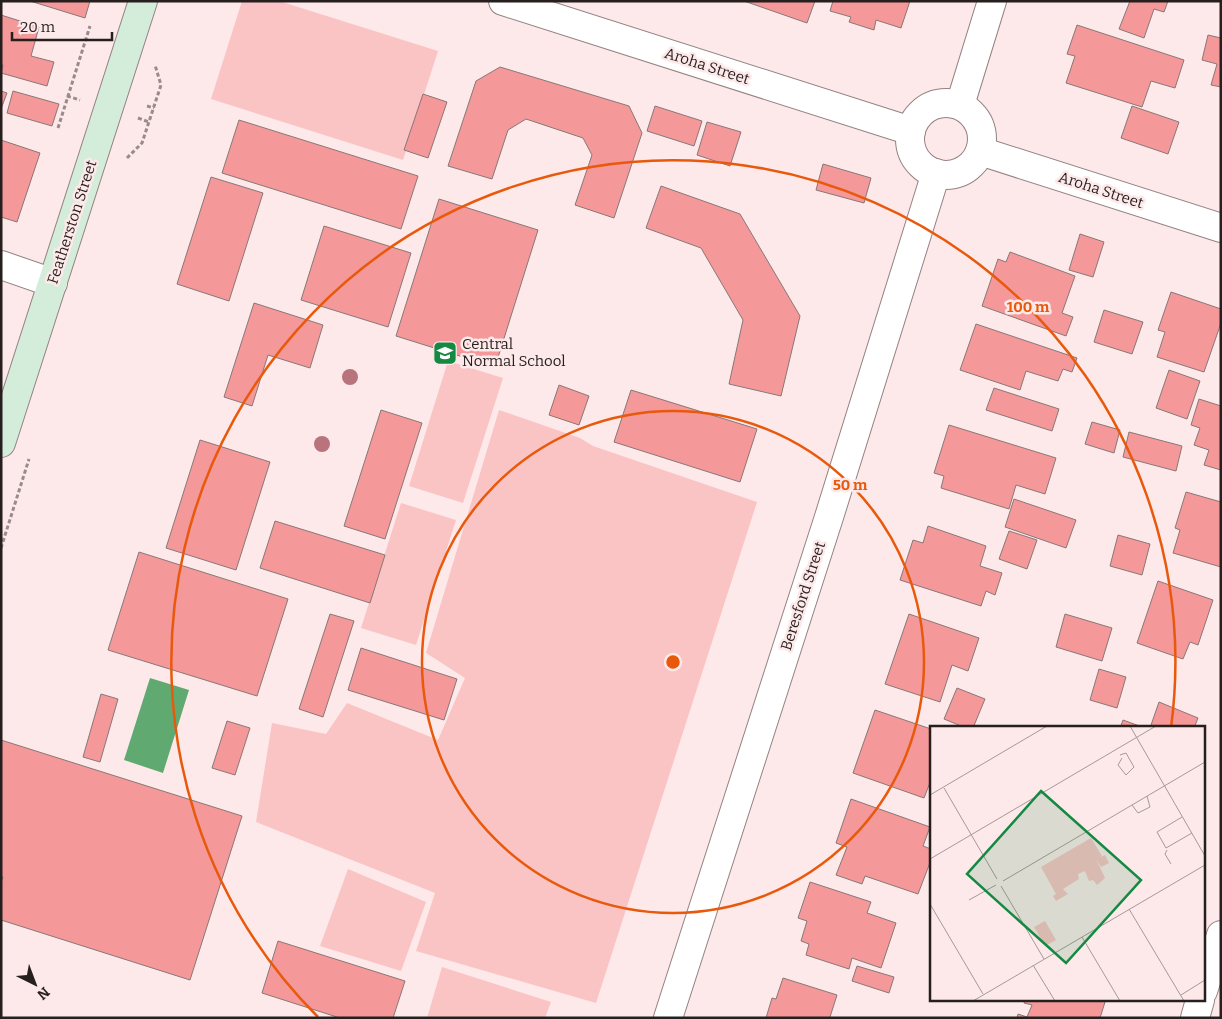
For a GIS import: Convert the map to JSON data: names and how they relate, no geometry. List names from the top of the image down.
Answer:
{
  "streets": {
    "main road": ["Featherston Street"],
    "street": ["Aroha Street", "Beresford Street"]
  },
  "crossings": [
    ["Aroha Street", "Beresford Street"]
  ],
  "places": {
    "school or university": ["Central Normal School"]
  },
  "scale_bar": "20 m",
  "north": "bottom right",
  "rings": ["100 m", "50 m"]
}
